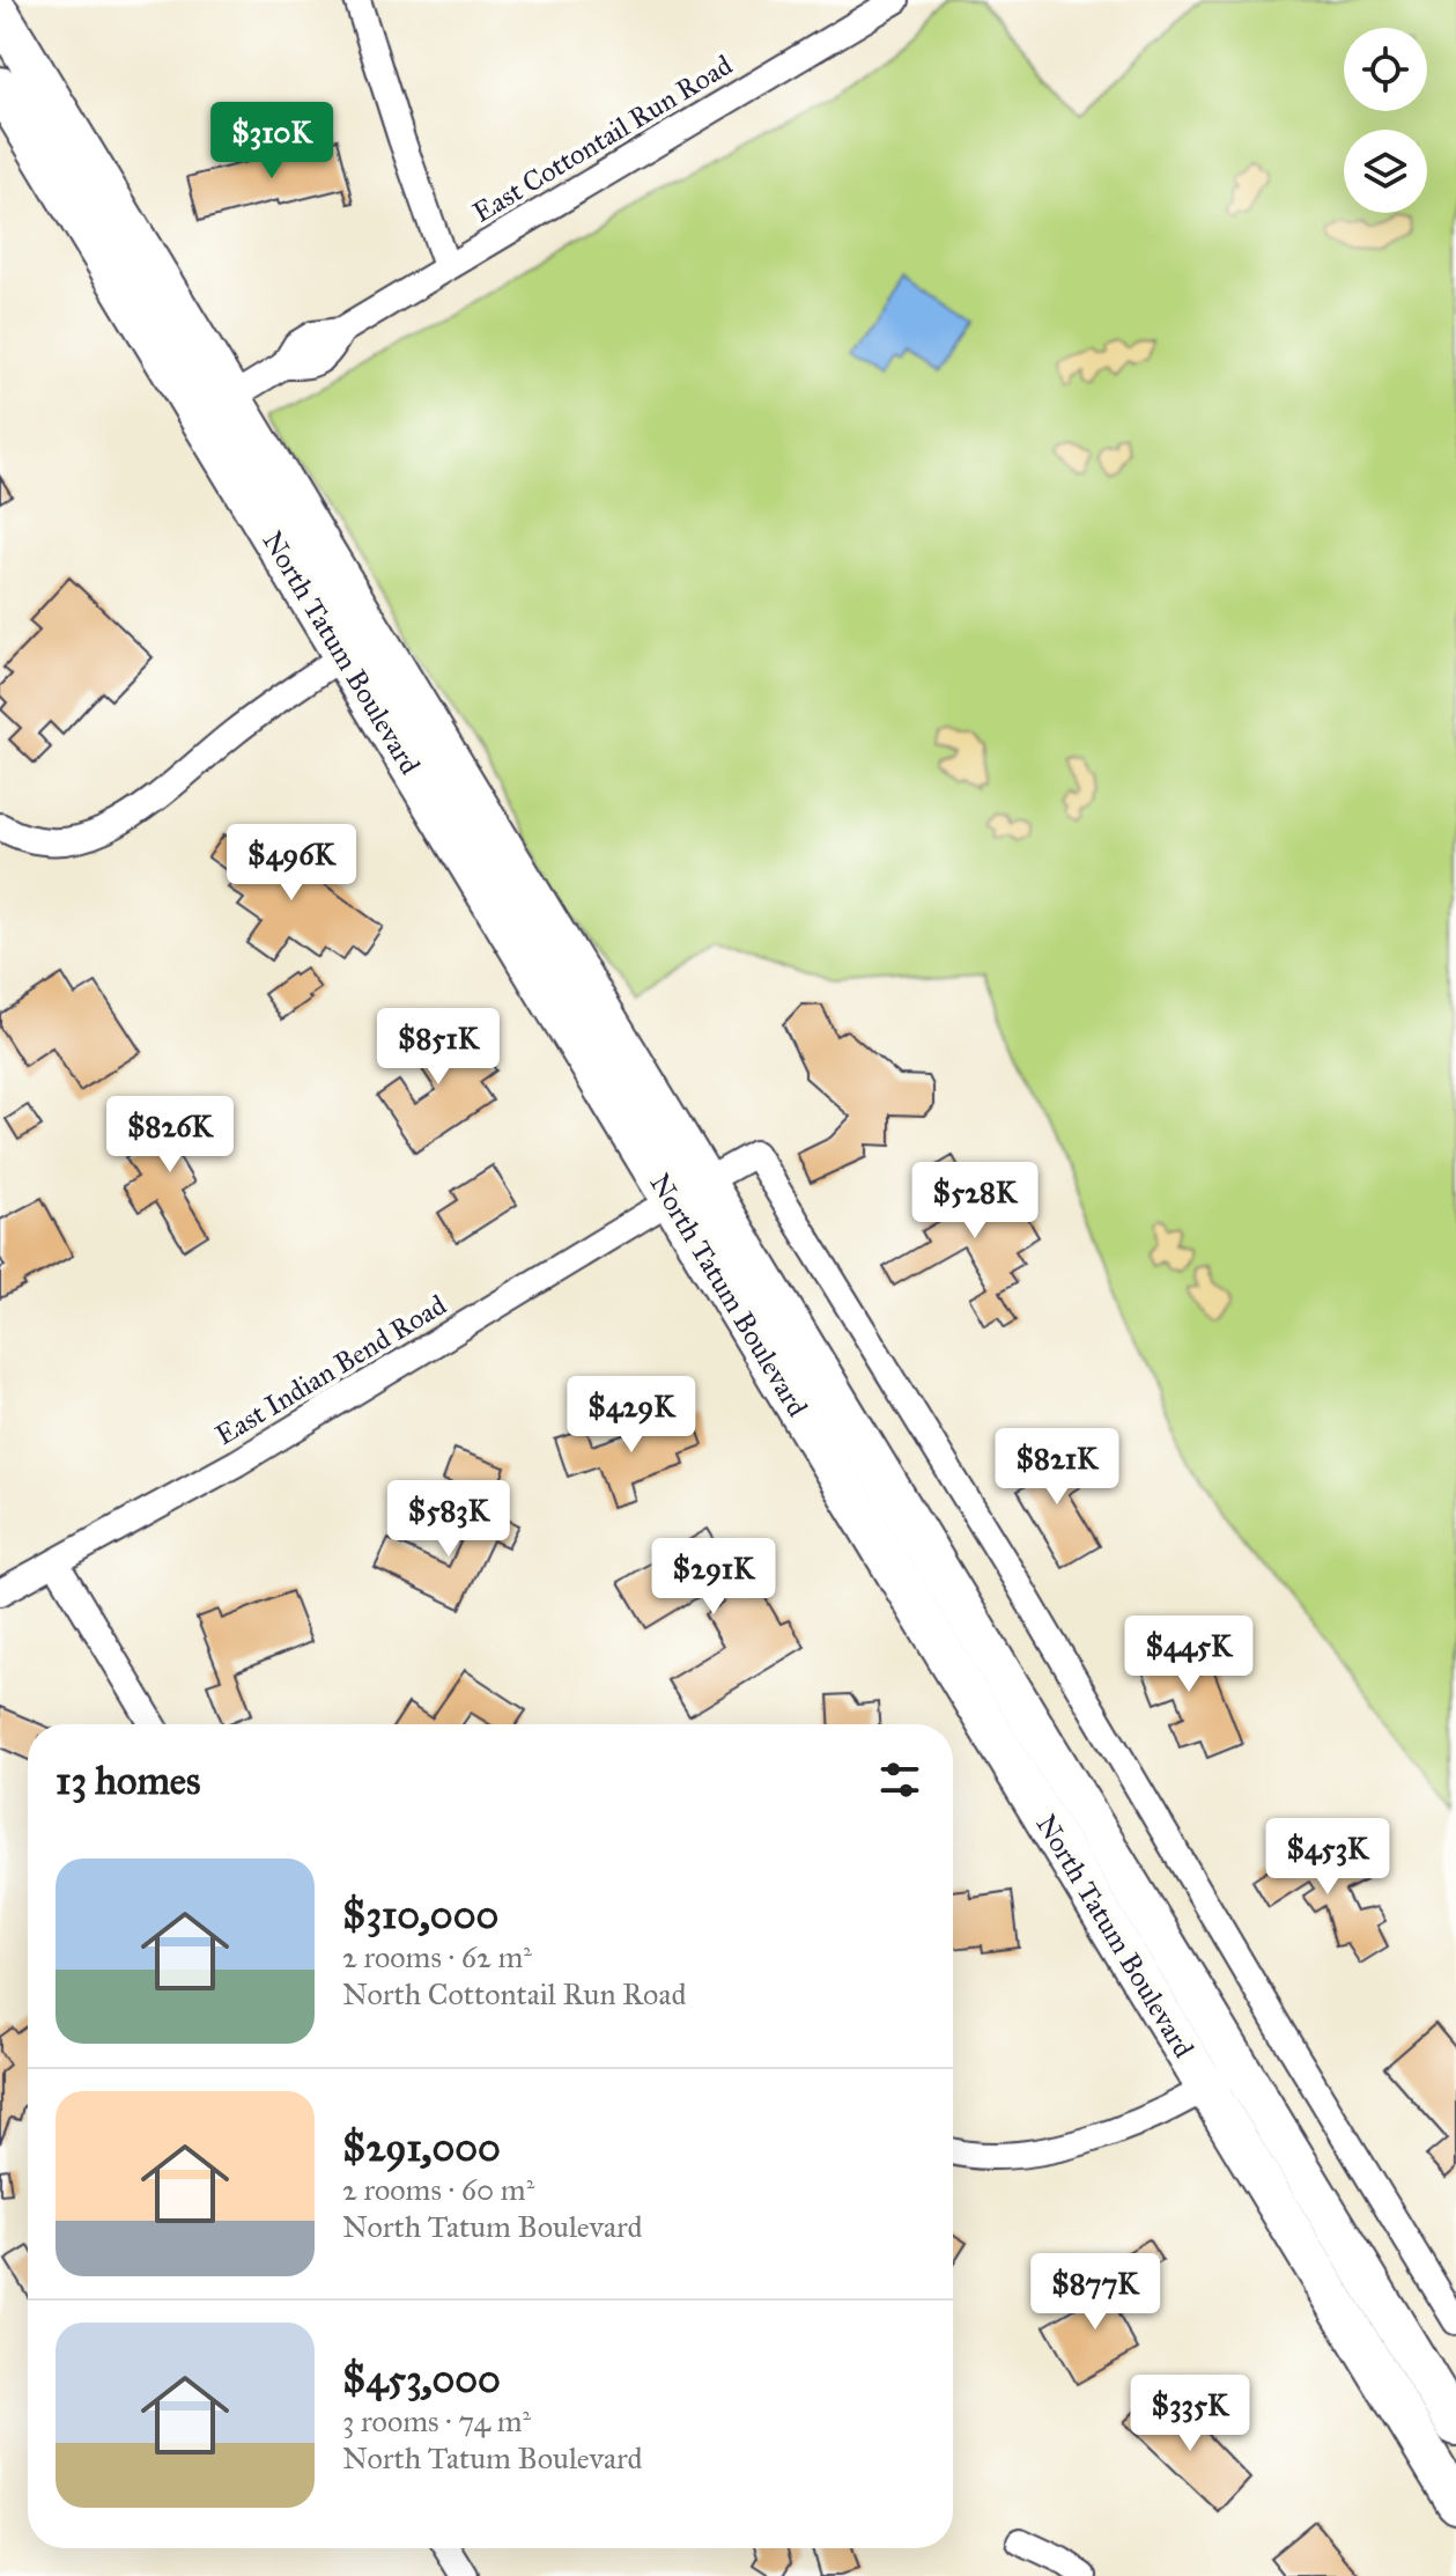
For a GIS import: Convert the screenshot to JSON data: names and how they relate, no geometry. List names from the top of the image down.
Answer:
{
  "streets": {
    "main road": ["North Tatum Boulevard"],
    "street": ["East Cottontail Run Road", "East Indian Bend Road"]
  },
  "crossings": [
    ["East Cottontail Run Road", "North Tatum Boulevard"],
    ["North Tatum Boulevard", "East Indian Bend Road"]
  ],
  "page": {
    "price": [
      "$310K",
      "$496K",
      "$851K",
      "$826K",
      "$528K",
      "$429K",
      "$821K",
      "$583K",
      "$291K",
      "$445K",
      "$453K",
      "$877K",
      "$335K"
    ],
    "heading": "13 homes",
    "list": [
      {
        "name": "$310,000",
        "note": "2 rooms · 62 m² · North Cottontail Run Road"
      },
      {
        "name": "$291,000",
        "note": "2 rooms · 60 m² · North Tatum Boulevard"
      },
      {
        "name": "$453,000",
        "note": "3 rooms · 74 m² · North Tatum Boulevard"
      }
    ]
  }
}
